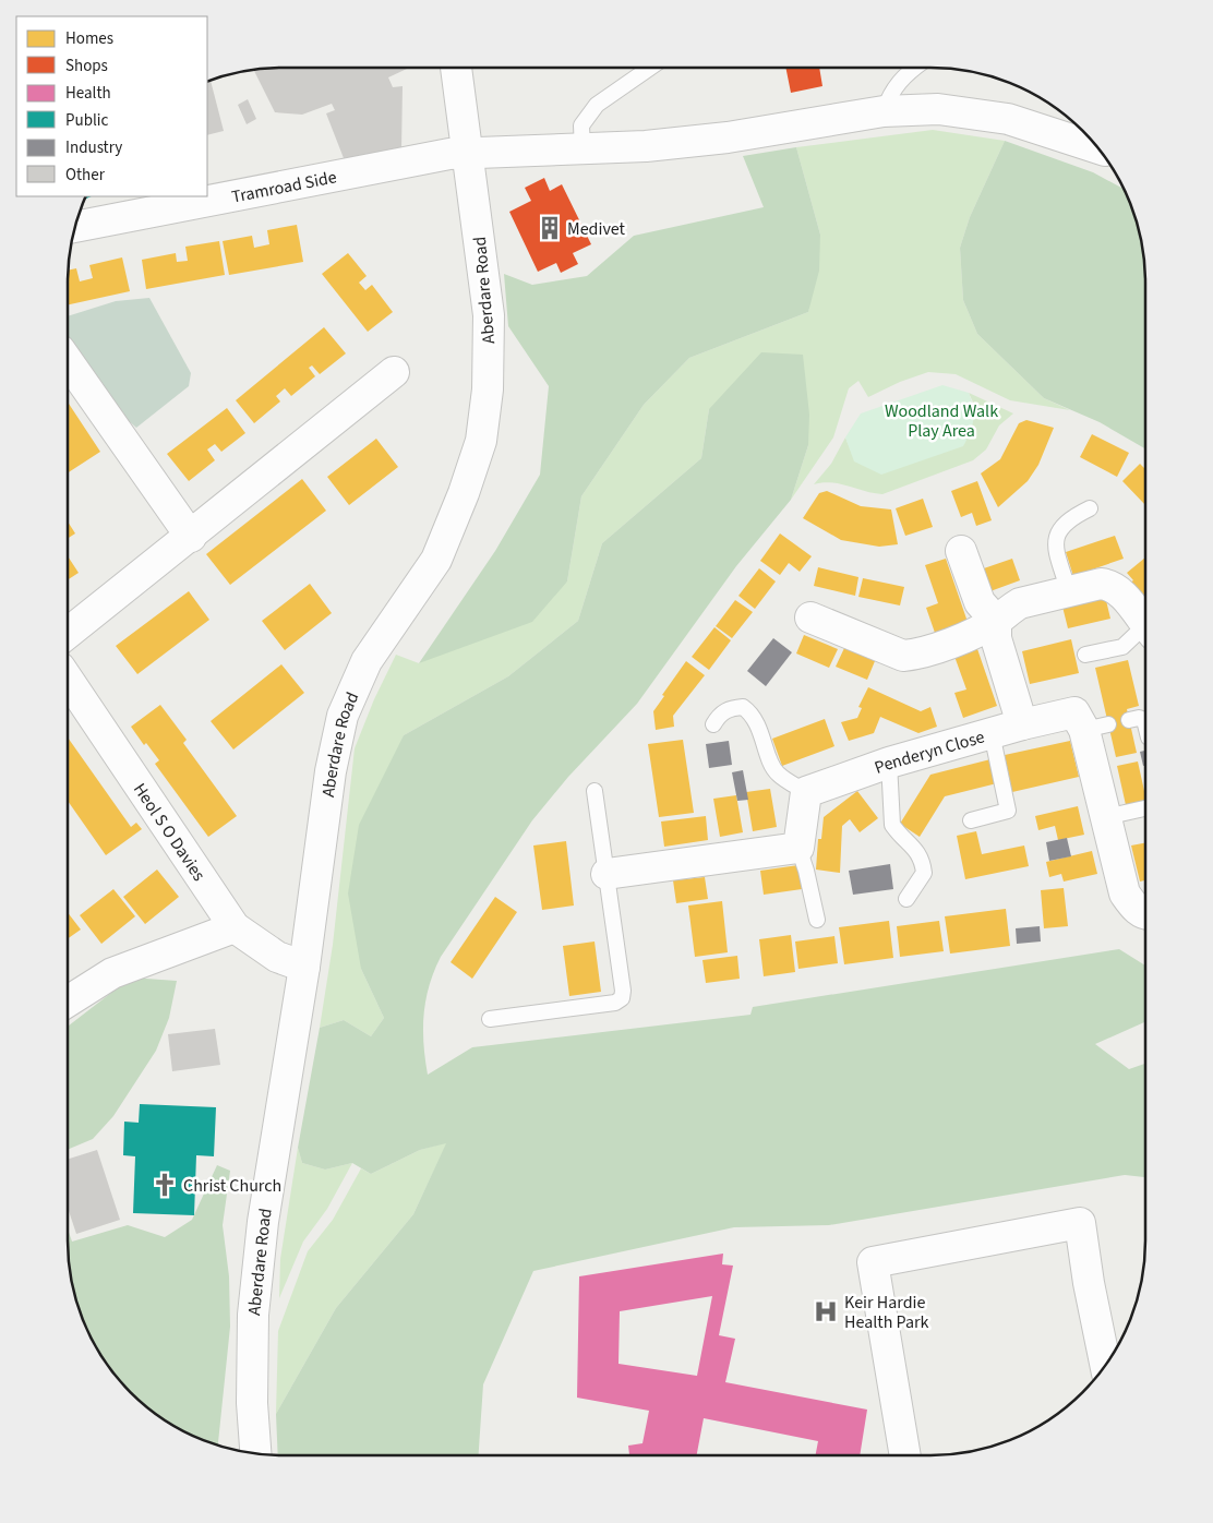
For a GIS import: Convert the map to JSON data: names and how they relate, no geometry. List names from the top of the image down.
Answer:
{
  "streets": {
    "street": [
      "Tramroad Side",
      "Aberdare Road",
      "Penderyn Close",
      "Heol S O Davies"
    ]
  },
  "crossings": [
    ["Tramroad Side", "Aberdare Road"],
    ["Aberdare Road", "Heol S O Davies"]
  ],
  "parks": ["Woodland Walk Play Area"],
  "places": {
    "building": ["Medivet"],
    "church": ["Christ Church"],
    "hospital": ["Keir Hardie Health Park"]
  },
  "legend": [
    "Homes",
    "Shops",
    "Health",
    "Public",
    "Industry",
    "Other"
  ]
}
